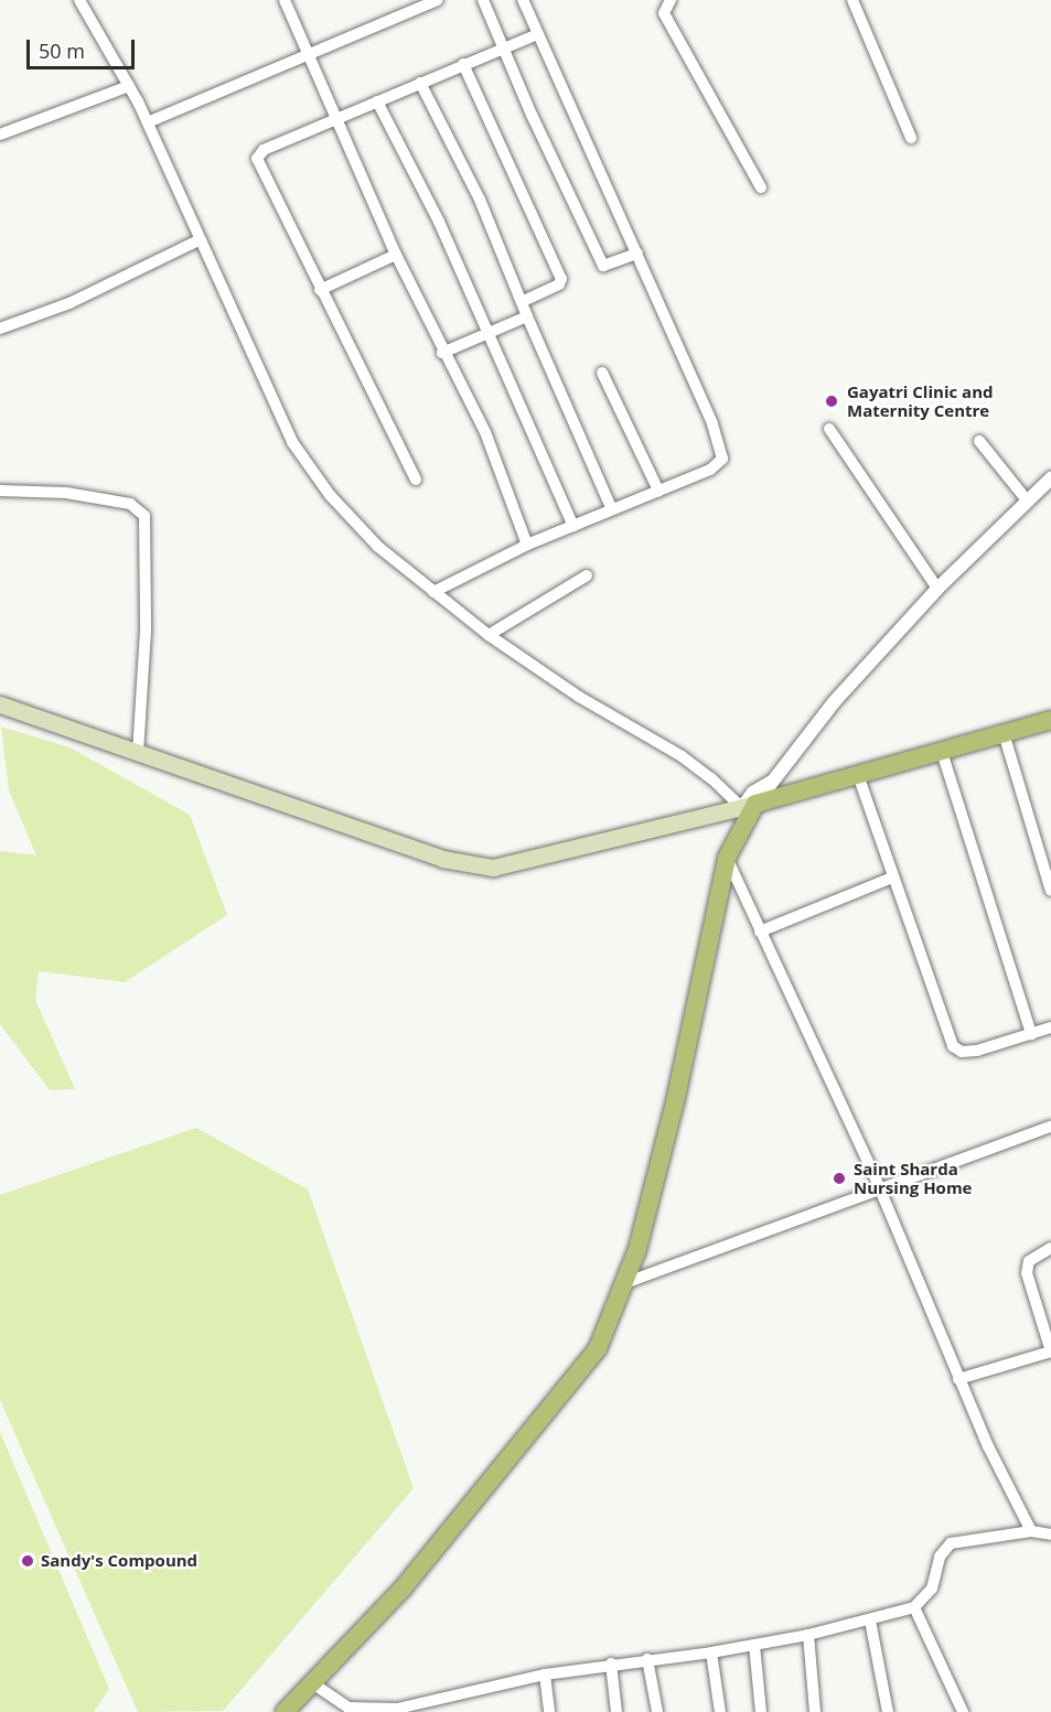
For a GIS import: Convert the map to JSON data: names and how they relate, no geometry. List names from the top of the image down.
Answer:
{
  "places": ["Gayatri Clinic and Maternity Centre", "Saint Sharda Nursing Home", "Sandy's Compound"],
  "scale_bar": "50 m"
}
